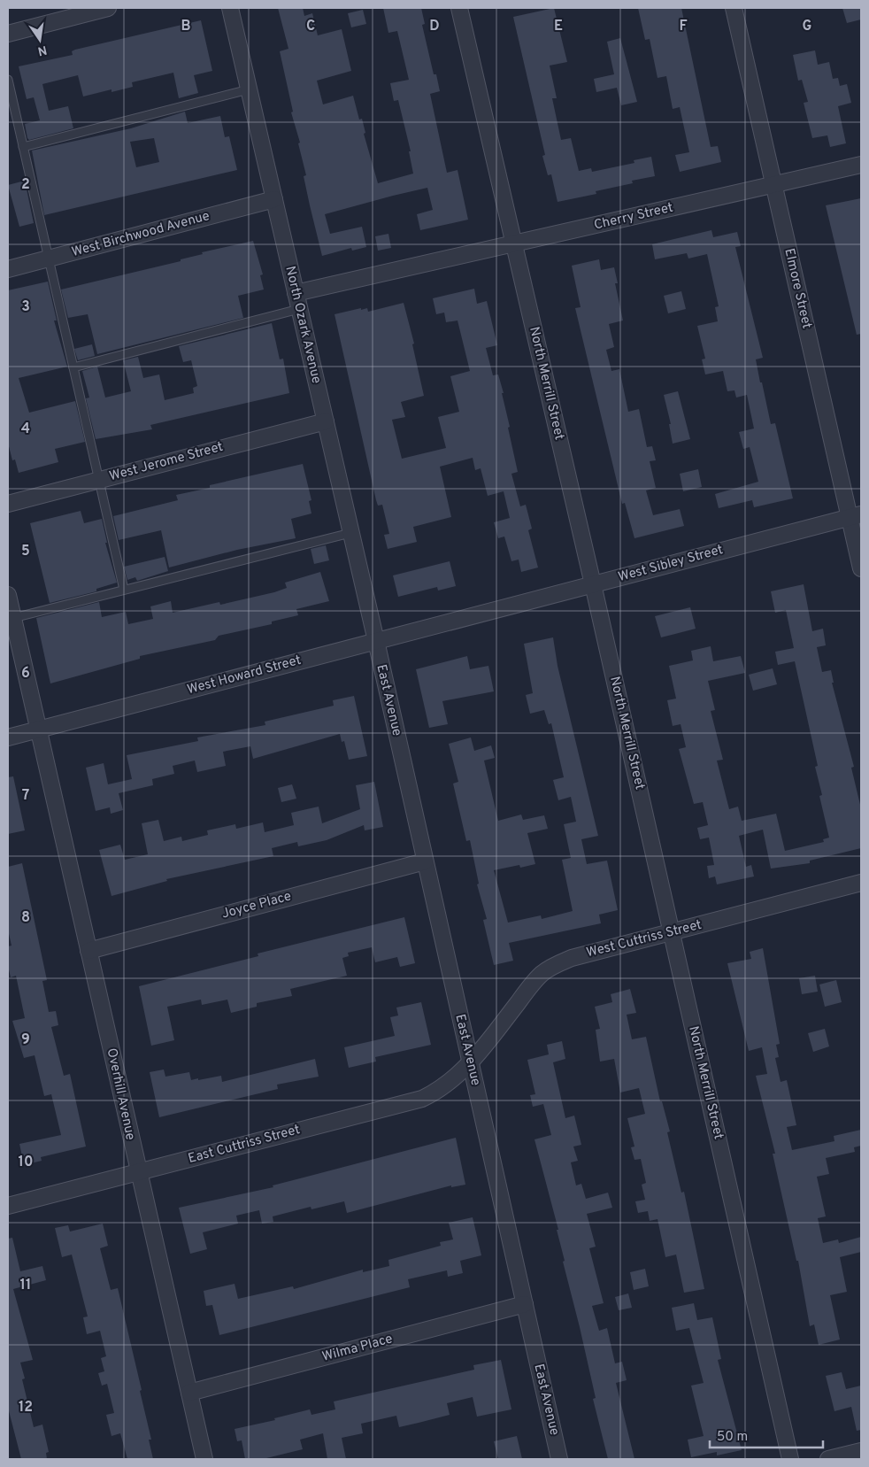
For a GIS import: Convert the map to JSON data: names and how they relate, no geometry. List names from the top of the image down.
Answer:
{
  "streets": {
    "street": [
      "Cherry Street",
      "West Birchwood Avenue",
      "Elmore Street",
      "North Ozark Avenue",
      "North Merrill Street",
      "West Jerome Street",
      "West Sibley Street",
      "West Howard Street",
      "East Avenue",
      "Joyce Place",
      "West Cuttriss Street",
      "Overhill Avenue",
      "East Cuttriss Street",
      "Wilma Place"
    ]
  },
  "crossings": [
    ["Cherry Street", "Elmore Street"],
    ["Cherry Street", "North Ozark Avenue"],
    ["Cherry Street", "North Merrill Street"],
    ["West Birchwood Avenue", "North Ozark Avenue"],
    ["Elmore Street", "West Sibley Street"],
    ["North Ozark Avenue", "West Jerome Street"],
    ["North Ozark Avenue", "West Howard Street"],
    ["North Ozark Avenue", "East Avenue"],
    ["North Merrill Street", "West Sibley Street"],
    ["North Merrill Street", "West Cuttriss Street"],
    ["West Sibley Street", "West Howard Street"],
    ["West Howard Street", "East Avenue"],
    ["West Howard Street", "Overhill Avenue"],
    ["East Avenue", "Joyce Place"],
    ["East Avenue", "West Cuttriss Street"],
    ["East Avenue", "East Cuttriss Street"],
    ["East Avenue", "Wilma Place"],
    ["Joyce Place", "Overhill Avenue"],
    ["West Cuttriss Street", "East Cuttriss Street"],
    ["Overhill Avenue", "East Cuttriss Street"],
    ["Overhill Avenue", "Wilma Place"]
  ],
  "scale_bar": "50 m",
  "north": "bottom",
  "grid": {
    "columns": [
      "B",
      "C",
      "D",
      "E",
      "F",
      "G"
    ],
    "rows": [
      "2",
      "3",
      "4",
      "5",
      "6",
      "7",
      "8",
      "9",
      "10",
      "11",
      "12"
    ]
  }
}
